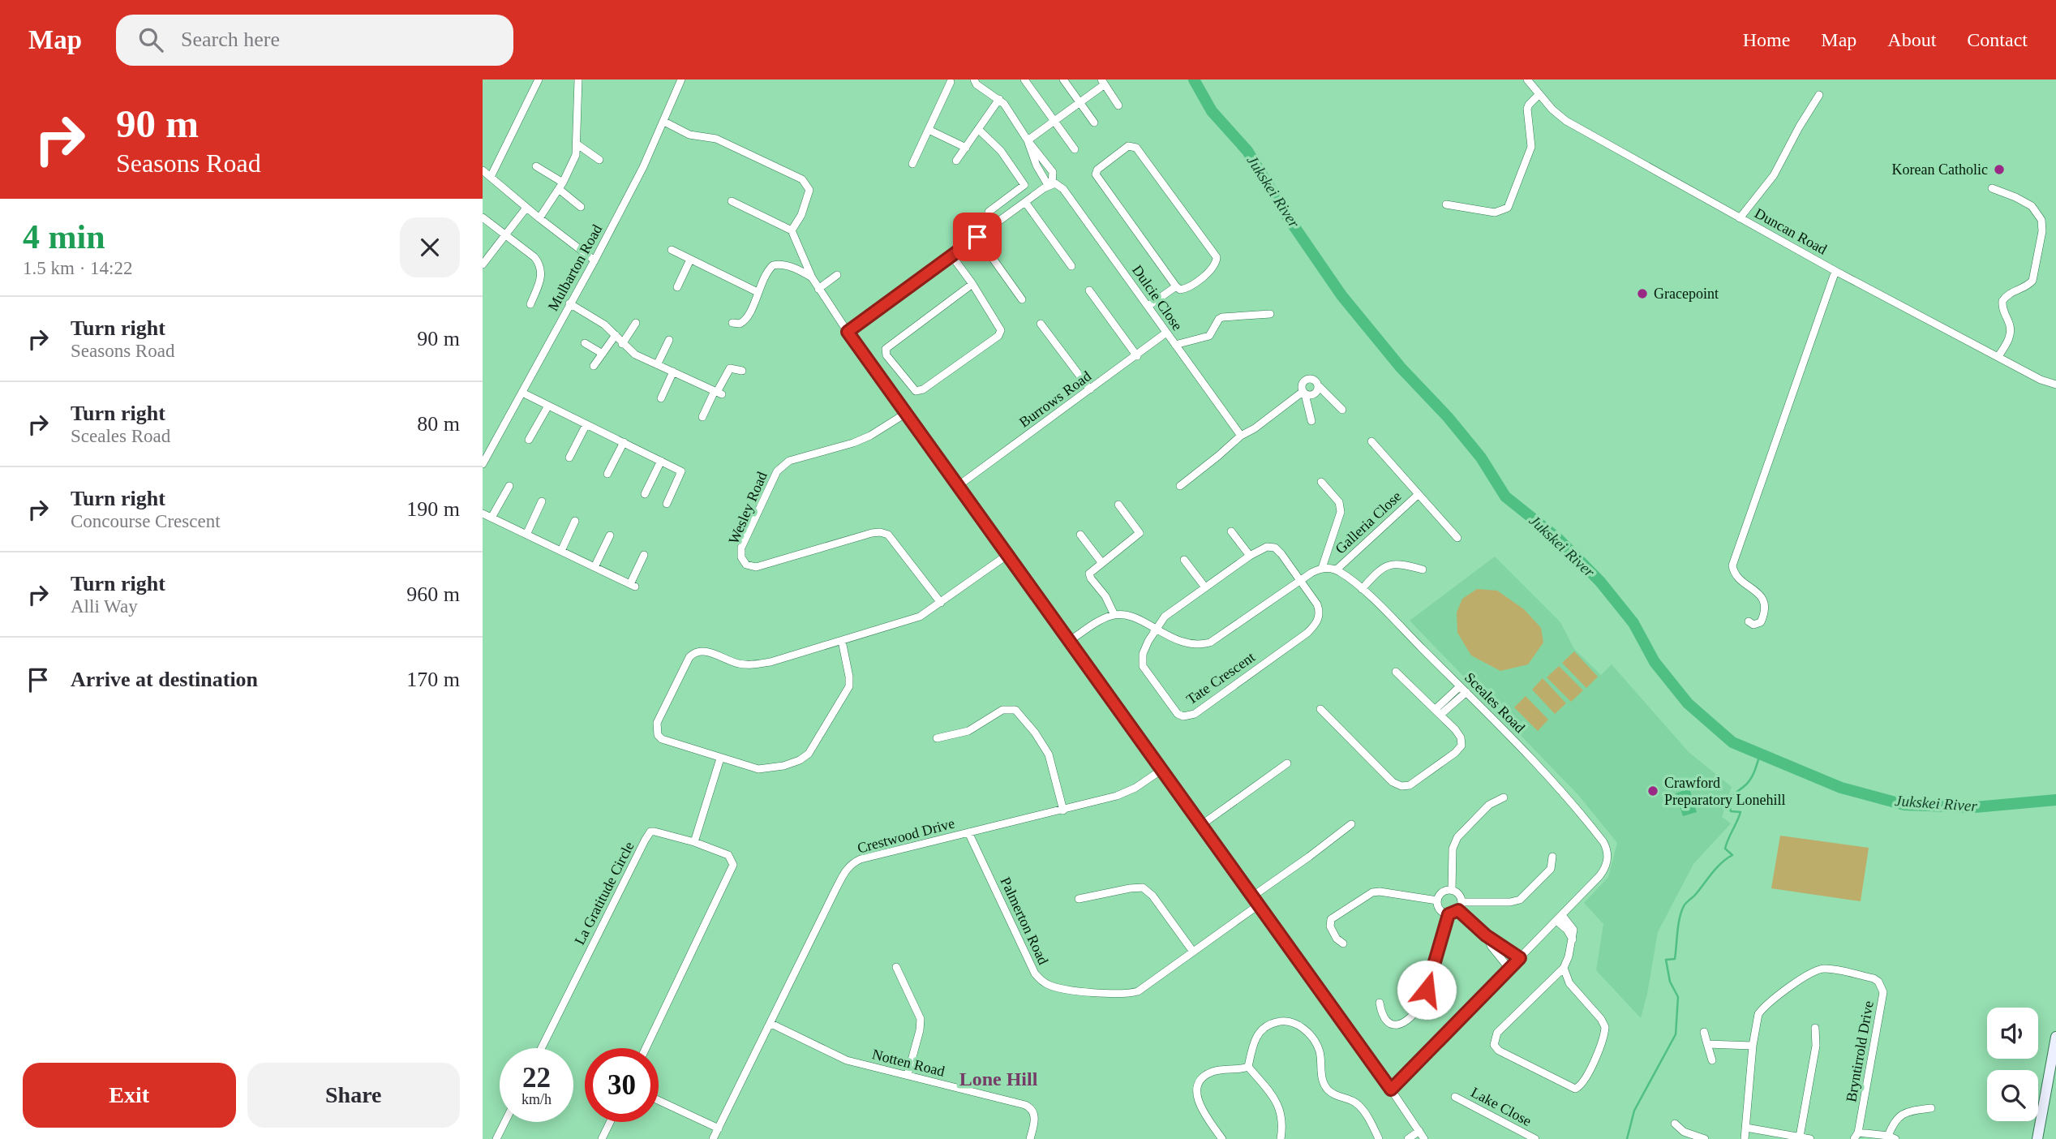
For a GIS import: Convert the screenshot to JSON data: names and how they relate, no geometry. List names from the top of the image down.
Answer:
{
  "streets": {
    "street": [
      "Duncan Road",
      "Mulbarton Road",
      "Dulcie Close",
      "Burrows Road",
      "Wesley Road",
      "Galleria Close",
      "Tate Crescent",
      "Sceales Road",
      "Crestwood Drive",
      "La Gratitude Circle",
      "Palmerton Road",
      "Bryntirrold Drive",
      "Notten Road",
      "Lake Close"
    ]
  },
  "crossings": [
    ["Dulcie Close", "Burrows Road"],
    ["Galleria Close", "Sceales Road"],
    ["Crestwood Drive", "Palmerton Road"],
    ["Crestwood Drive", "Notten Road"]
  ],
  "districts": ["Lone Hill"],
  "water": ["Jukskei River"],
  "places": ["Korean Catholic", "Gracepoint", "Crawford Preparatory Lonehill"],
  "page": {
    "header": "Map",
    "search": "Search here",
    "nav": [
      "Home",
      "Map",
      "About",
      "Contact"
    ],
    "turn": ["90 m", "Seasons Road"],
    "heading": ["4 min", "1.5 km · 14:22"],
    "list": [
      {
        "name": "Turn right",
        "note": "Seasons Road",
        "value": "90 m"
      },
      {
        "name": "Turn right",
        "note": "Sceales Road",
        "value": "80 m"
      },
      {
        "name": "Turn right",
        "note": "Concourse Crescent",
        "value": "190 m"
      },
      {
        "name": "Turn right",
        "note": "Alli Way",
        "value": "960 m"
      },
      {
        "name": "Arrive at destination",
        "value": "170 m"
      }
    ],
    "speed": "22 km/h",
    "limit": "30",
    "buttons": ["Exit", "Share"]
  }
}
